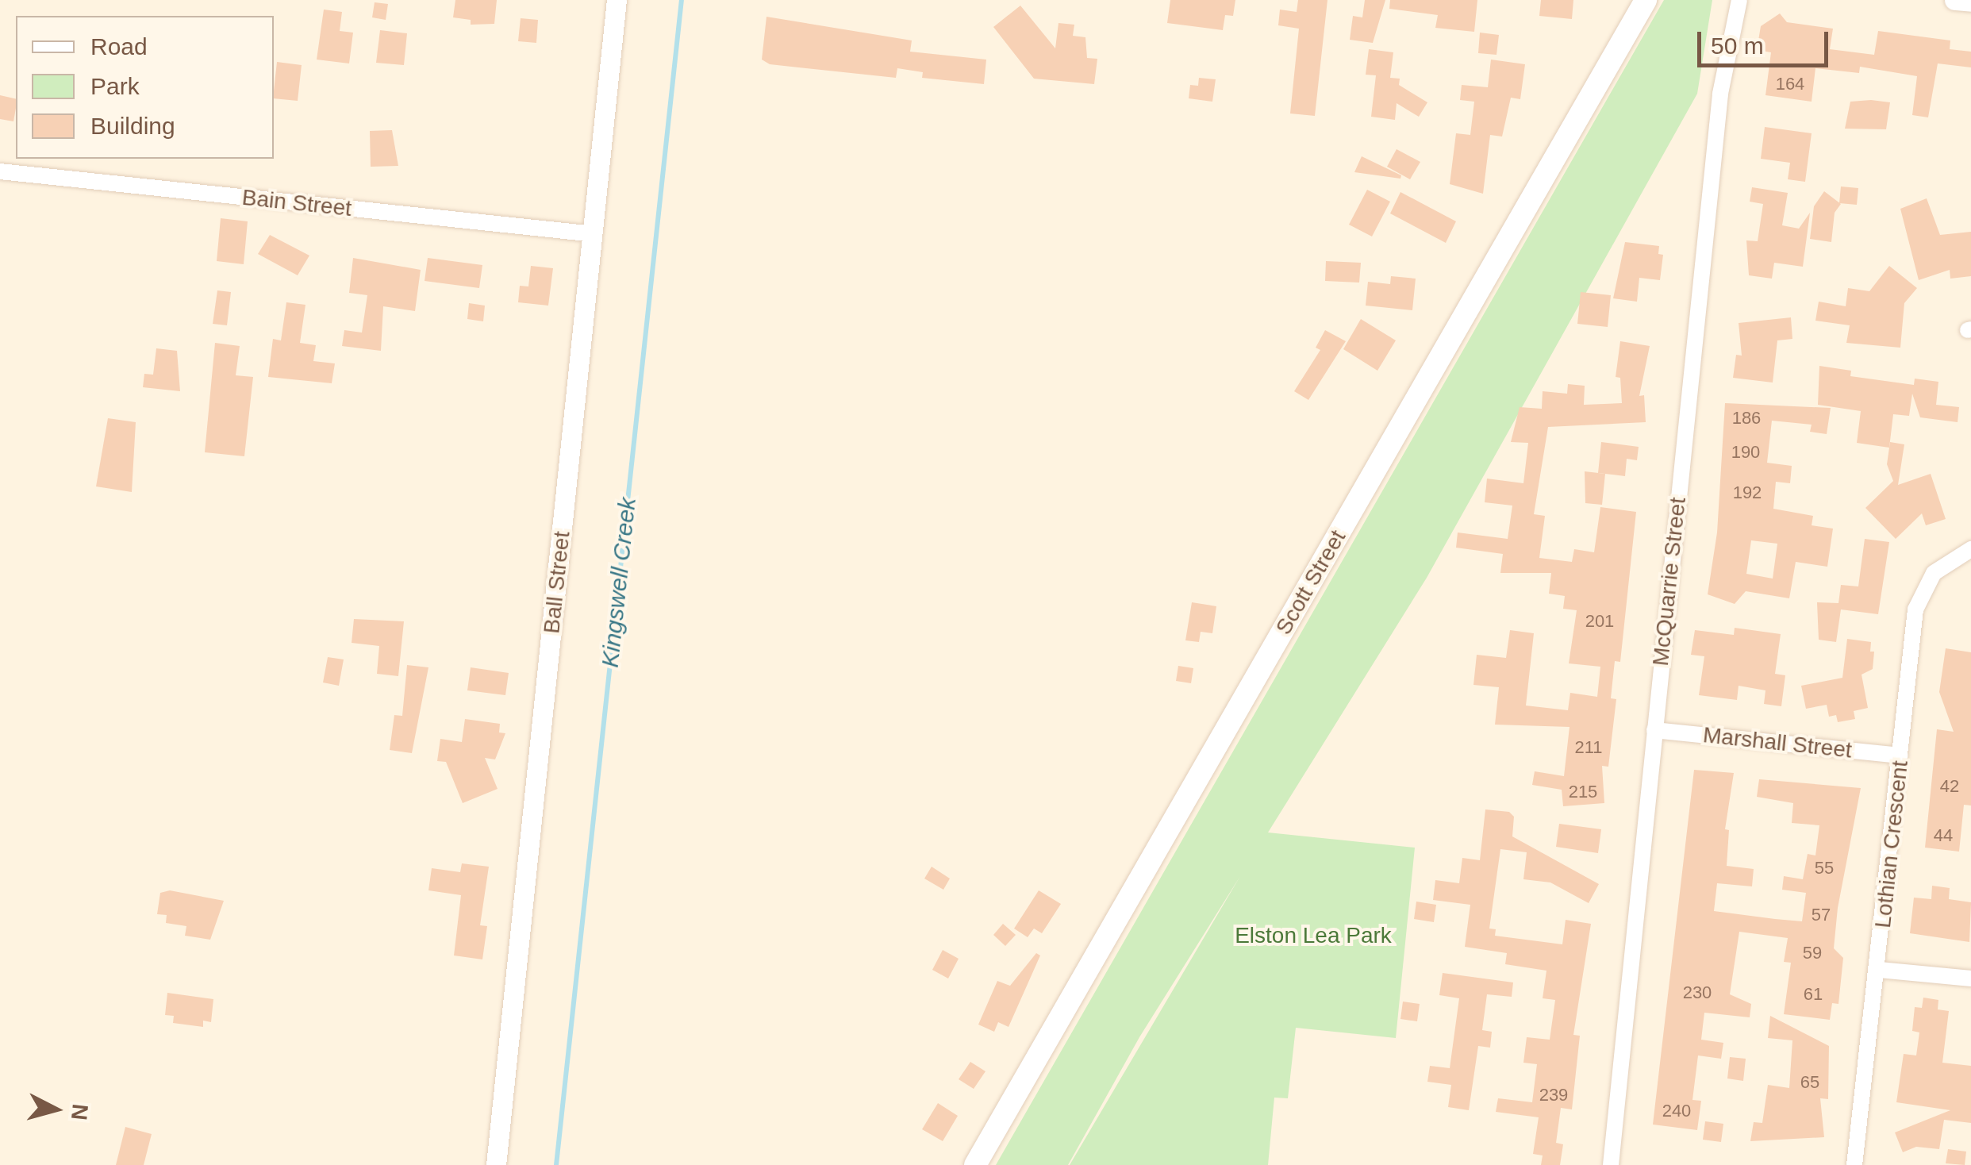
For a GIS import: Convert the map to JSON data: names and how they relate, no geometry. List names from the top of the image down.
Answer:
{
  "streets": {
    "main road": ["Scott Street"],
    "street": [
      "Bain Street",
      "McQuarrie Street",
      "Ball Street",
      "Marshall Street",
      "Lothian Crescent"
    ]
  },
  "crossings": [
    ["Bain Street", "Ball Street"],
    ["McQuarrie Street", "Marshall Street"],
    ["Marshall Street", "Lothian Crescent"]
  ],
  "water": ["Kingswell Creek"],
  "parks": ["Elston Lea Park"],
  "house_numbers": [
    "164",
    "186",
    "190",
    "192",
    "201",
    "211",
    "42",
    "215",
    "44",
    "55",
    "57",
    "59",
    "230",
    "61",
    "65",
    "239",
    "240"
  ],
  "legend": ["Road", "Park", "Building"],
  "scale_bar": "50 m",
  "north": "right"
}
